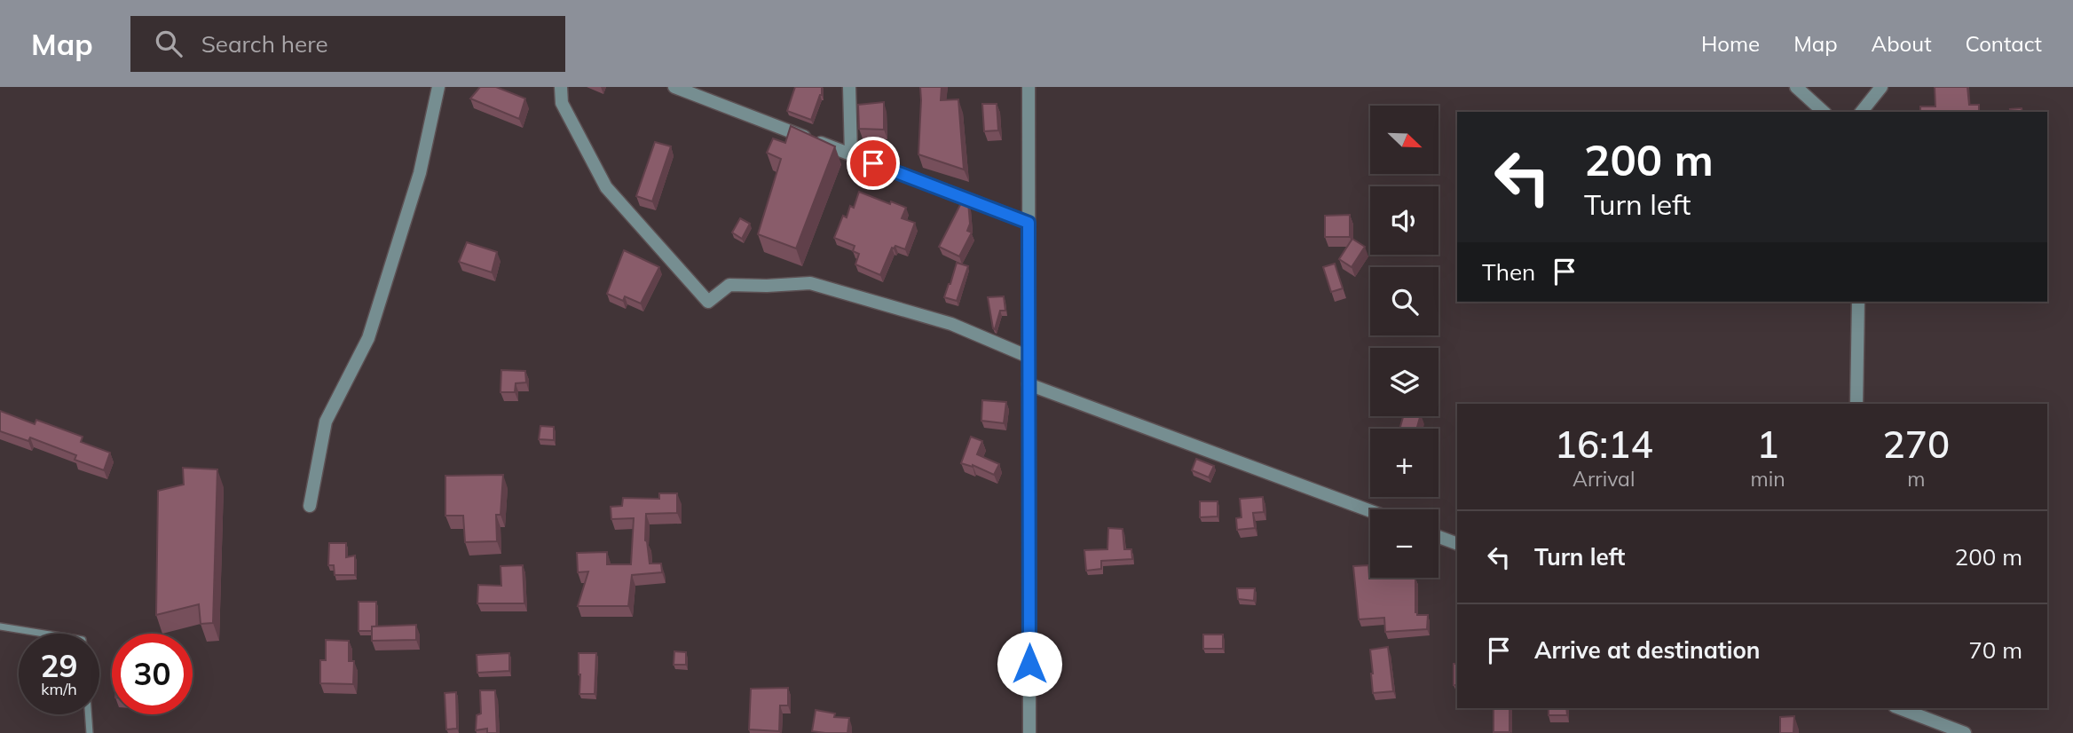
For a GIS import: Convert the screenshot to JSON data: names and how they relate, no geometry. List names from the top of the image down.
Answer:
{
  "north": "bottom right",
  "page": {
    "header": "Map",
    "search": "Search here",
    "nav": [
      "Home",
      "Map",
      "About",
      "Contact"
    ],
    "map_buttons": ["+", "−"],
    "turn": ["200 m", "Turn left"],
    "then": "Then",
    "eta": [
      "16:14",
      "Arrival",
      "1",
      "min",
      "270",
      "m"
    ],
    "list": [
      {
        "name": "Turn left",
        "value": "200 m"
      },
      {
        "name": "Arrive at destination",
        "value": "70 m"
      }
    ],
    "speed": "29 km/h",
    "limit": "30"
  }
}
